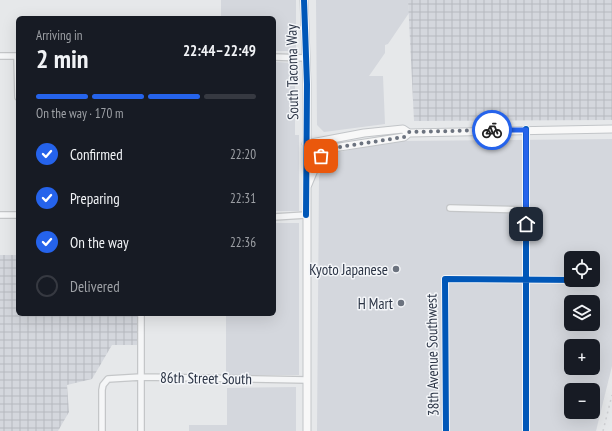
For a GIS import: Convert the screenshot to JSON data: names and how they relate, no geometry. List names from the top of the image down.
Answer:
{
  "streets": {
    "main road": ["South Tacoma Way"],
    "street": ["38th Avenue Southwest", "86th Street South"]
  },
  "crossings": [
    ["South Tacoma Way", "86th Street South"]
  ],
  "places": ["Kyoto Japanese", "H Mart"],
  "page": {
    "heading": ["2 min", "Arriving in", "22:44–22:49"],
    "bar": "On the way · 170 m",
    "list": [
      ["Confirmed", "22:20"],
      ["Preparing", "22:31"],
      ["On the way", "22:36"],
      "Delivered"
    ],
    "map_buttons": ["+", "−"]
  }
}
